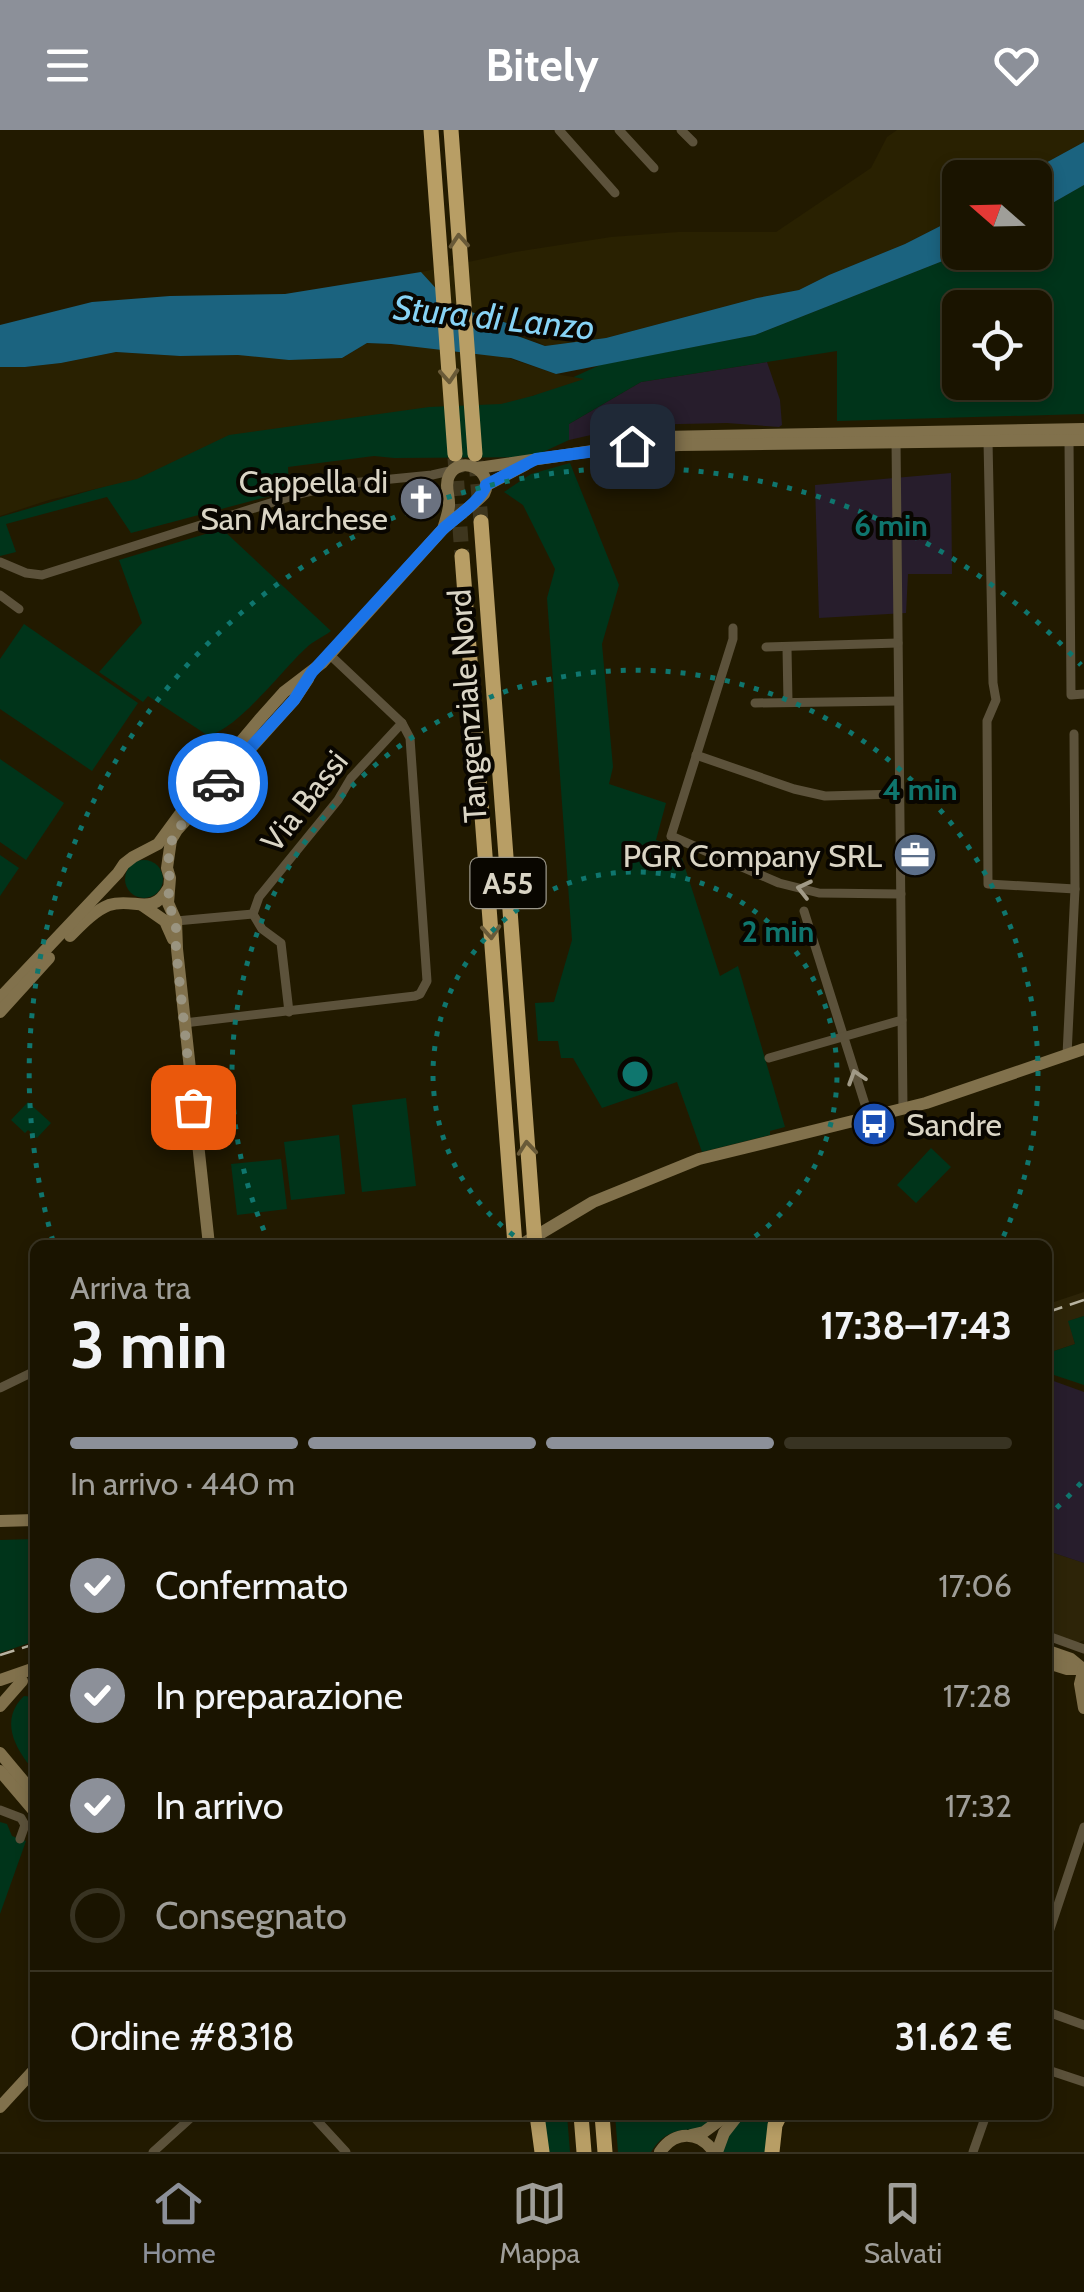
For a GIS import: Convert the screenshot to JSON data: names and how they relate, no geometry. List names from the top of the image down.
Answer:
{
  "streets": {
    "highway": ["Tangenziale Nord", "A55"],
    "street": ["Via Bassi"]
  },
  "water": ["Stura di Lanzo"],
  "places": {
    "church": ["Cappella di San Marchese"],
    "office": ["PGR Company SRL"],
    "bus stop": ["Sandre"]
  },
  "north": "left",
  "page": {
    "header": "Bitely",
    "heading": ["3 min", "Arriva tra", "17:38–17:43"],
    "panel": ["Ordine #8318", "31.62 €"],
    "bar": "In arrivo · 440 m",
    "list": [
      ["Confermato", "17:06"],
      ["In preparazione", "17:28"],
      ["In arrivo", "17:32"],
      "Consegnato"
    ],
    "tabs": ["Home", "Mappa", "Salvati"]
  },
  "rings": ["6 min", "4 min", "2 min"]
}
